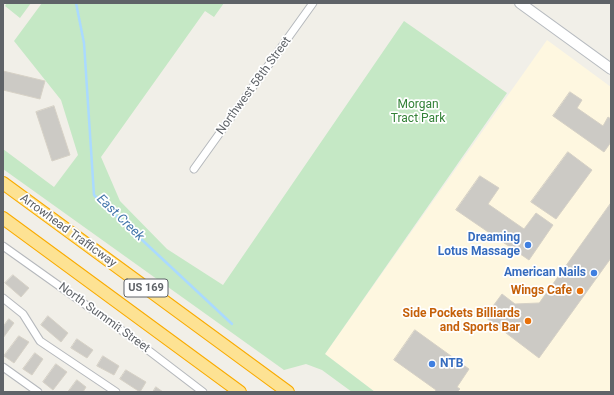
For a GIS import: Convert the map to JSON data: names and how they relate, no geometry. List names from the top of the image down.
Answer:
{
  "streets": {
    "highway": ["Arrowhead Trafficway", "US 169"],
    "street": ["Northwest 58th Street", "North Summit Street"]
  },
  "water": ["East Creek"],
  "parks": ["Morgan Tract Park"],
  "places": [
    "Dreaming Lotus Massage",
    "American Nails",
    "Wings Cafe",
    "Side Pockets Billiards and Sports Bar",
    "NTB"
  ]
}
